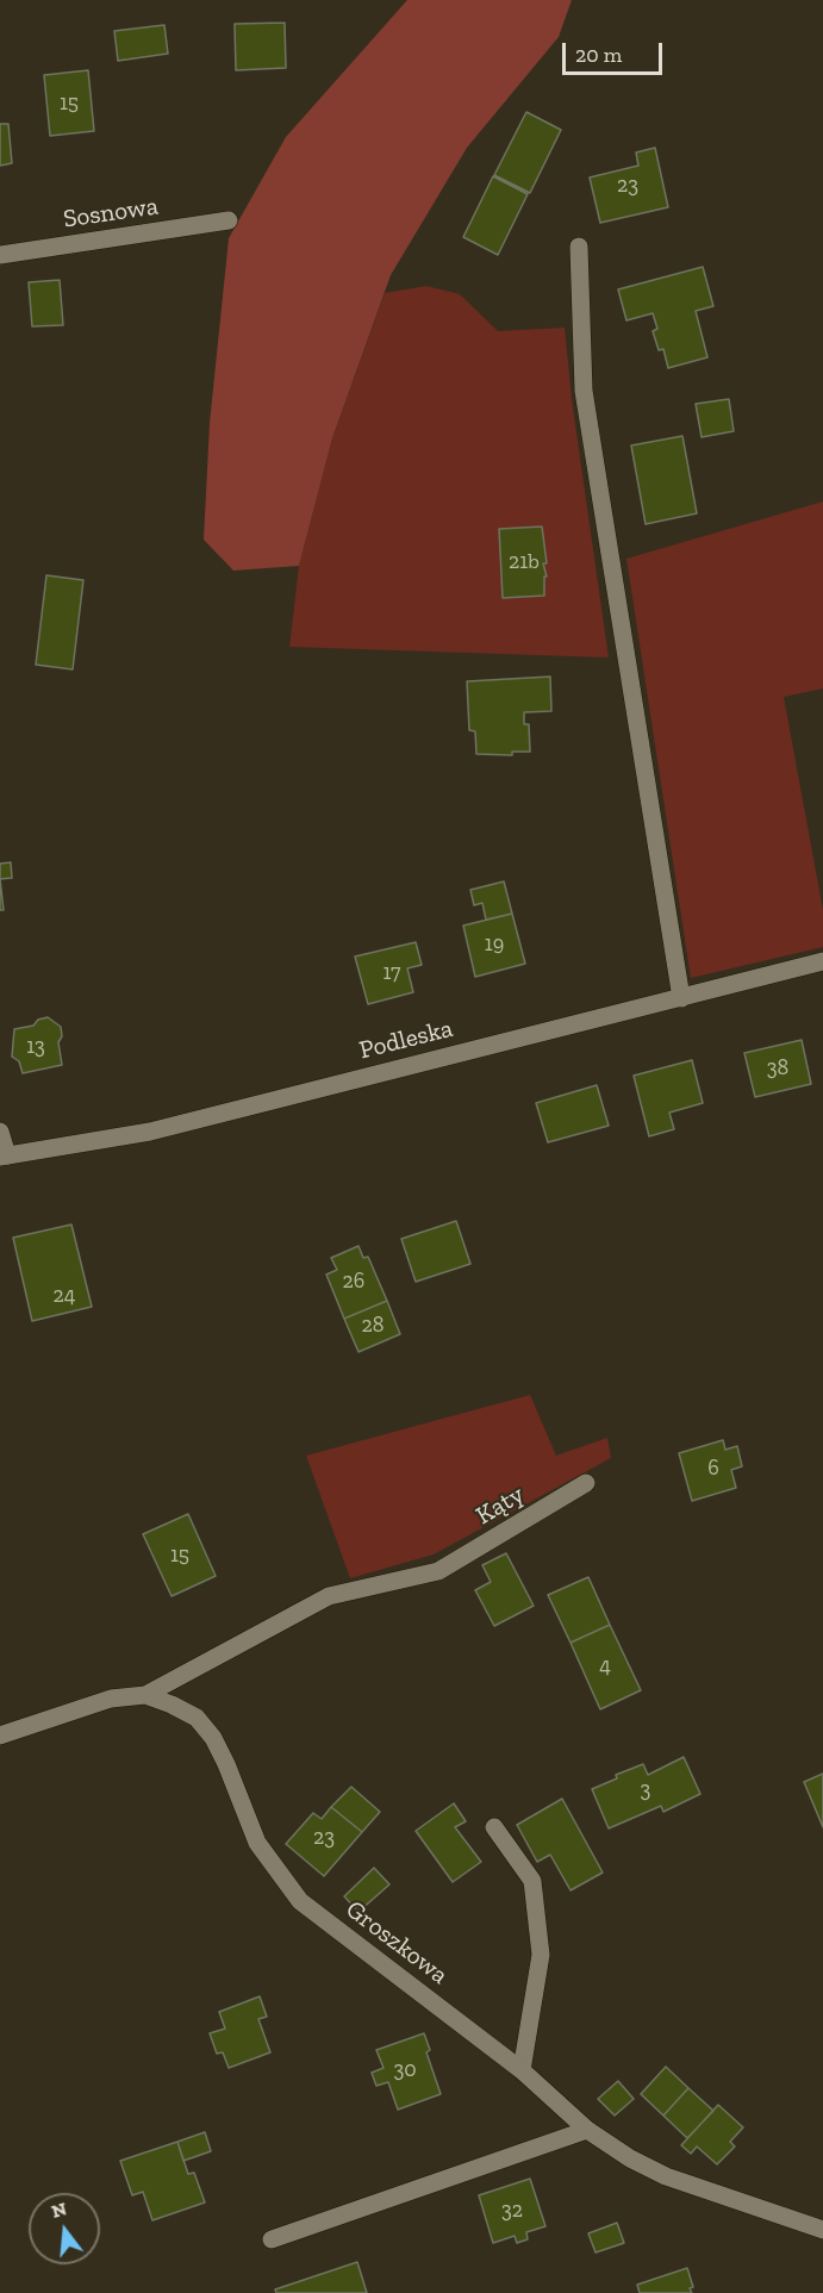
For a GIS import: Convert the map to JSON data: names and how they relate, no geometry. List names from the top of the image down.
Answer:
{
  "streets": {
    "street": [
      "Sosnowa",
      "Podleska",
      "Kąty",
      "Groszkowa"
    ]
  },
  "crossings": [
    ["Kąty", "Groszkowa"]
  ],
  "house_numbers": [
    "15",
    "23",
    "21b",
    "19",
    "17",
    "13",
    "38",
    "26",
    "24",
    "28",
    "6",
    "15",
    "4",
    "3",
    "23",
    "30",
    "32"
  ],
  "scale_bar": "20 m",
  "north": "top"
}
